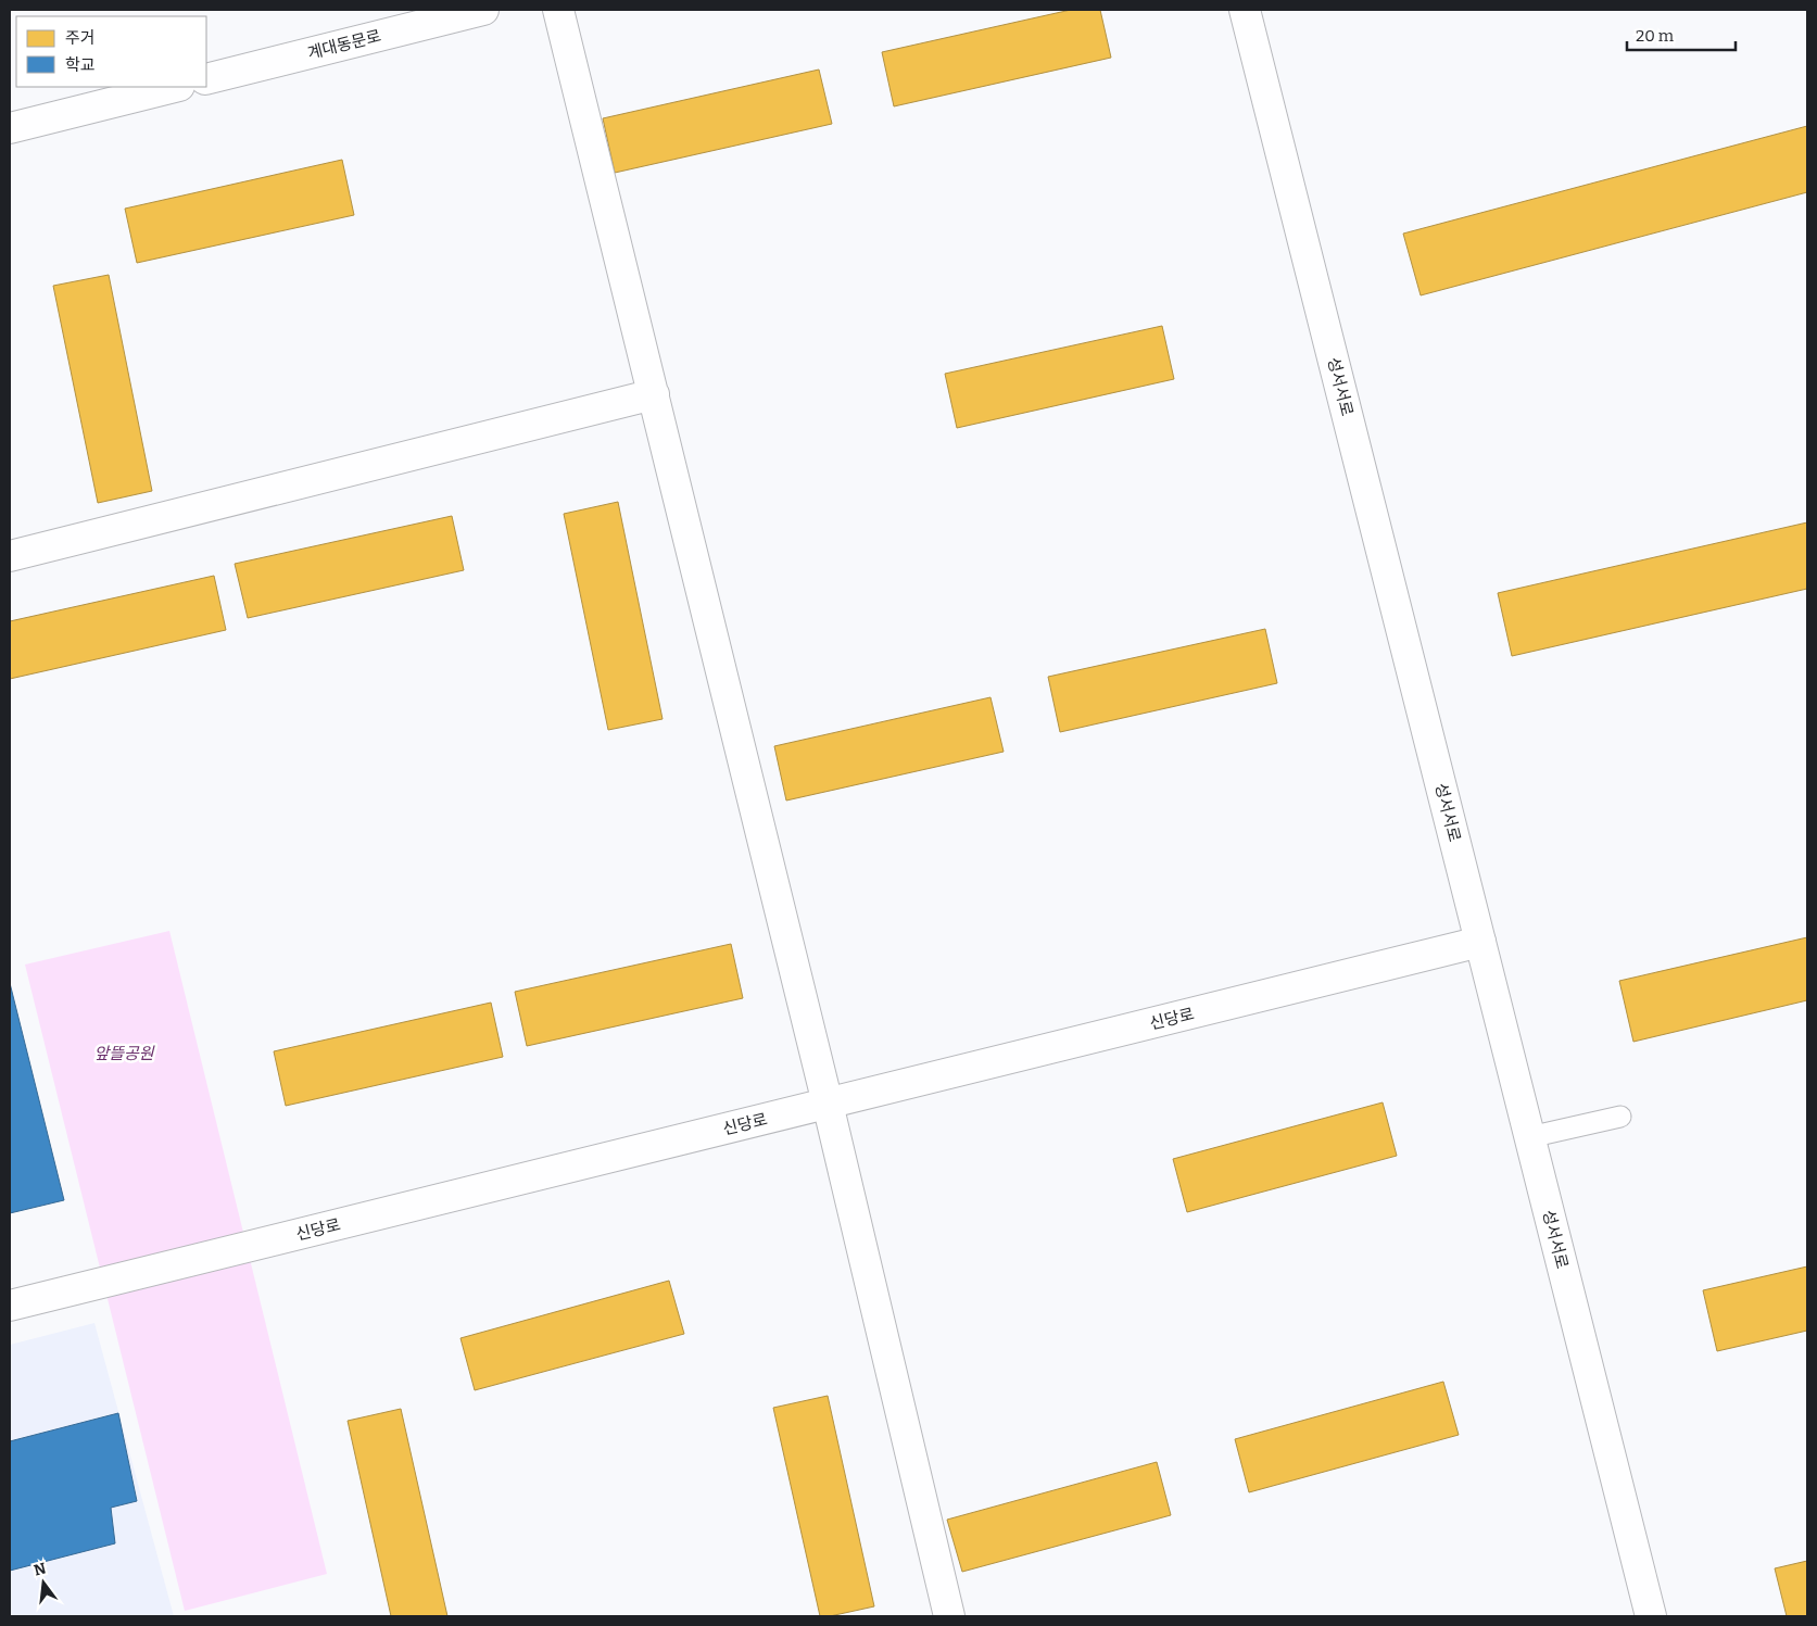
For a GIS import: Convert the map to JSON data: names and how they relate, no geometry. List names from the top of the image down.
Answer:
{
  "streets": {
    "street": ["계대동문로", "성서서로", "신당로"]
  },
  "crossings": [
    ["성서서로", "신당로"]
  ],
  "parks": ["앞뜰공원"],
  "legend": ["주거", "학교"],
  "scale_bar": "20 m",
  "north": "top"
}
